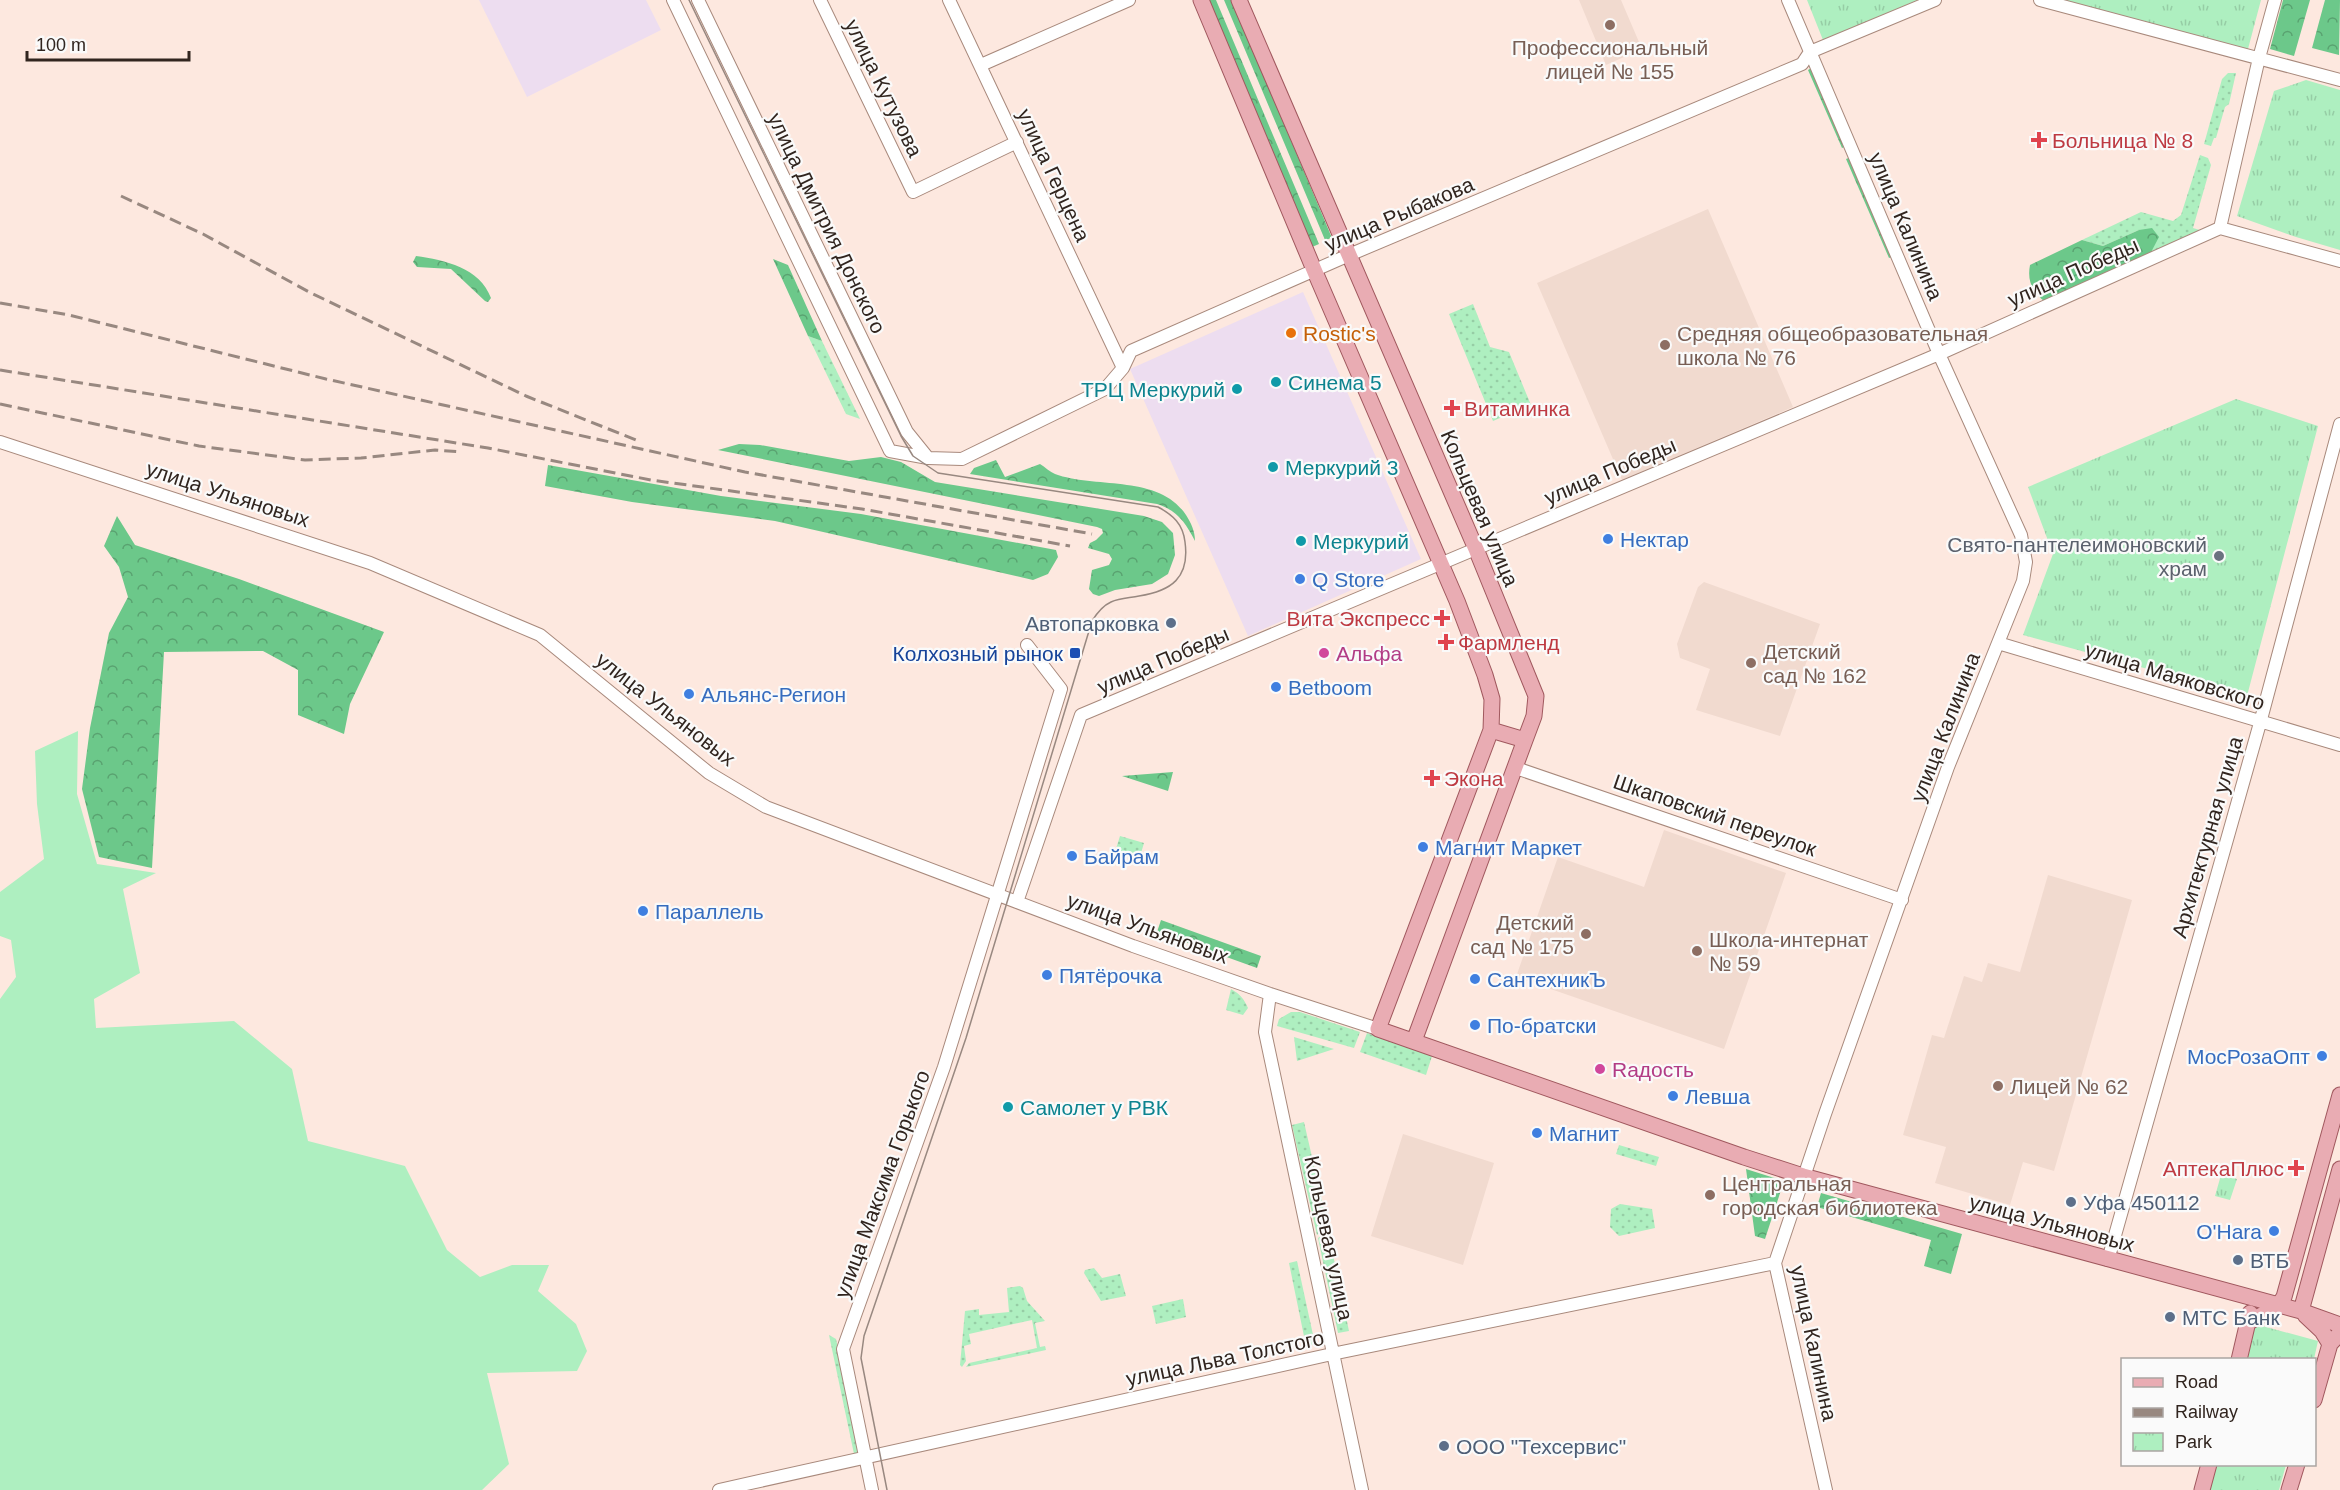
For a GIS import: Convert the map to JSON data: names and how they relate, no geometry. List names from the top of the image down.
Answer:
{
  "streets": {
    "main road": ["улица Ульяновых", "Кольцевая улица"],
    "street": [
      "улица Кутузова",
      "улица Герцена",
      "улица Рыбакова",
      "улица Дмитрия Донского",
      "улица Калинина",
      "улица Победы",
      "улица Маяковского",
      "Шкаповский переулок",
      "Архитектурная улица",
      "улица Максима Горького",
      "улица Льва Толстого"
    ]
  },
  "crossings": [
    ["улица Кутузова", "улица Герцена"],
    ["улица Герцена", "улица Рыбакова"],
    ["улица Рыбакова", "улица Дмитрия Донского"],
    ["улица Рыбакова", "улица Калинина"],
    ["улица Рыбакова", "Кольцевая улица"],
    ["улица Калинина", "улица Победы"],
    ["улица Калинина", "улица Ульяновых"],
    ["улица Калинина", "улица Маяковского"],
    ["улица Калинина", "Шкаповский переулок"],
    ["улица Калинина", "улица Льва Толстого"],
    ["улица Победы", "улица Ульяновых"],
    ["улица Победы", "Кольцевая улица"],
    ["улица Ульяновых", "Кольцевая улица"],
    ["улица Ульяновых", "Архитектурная улица"],
    ["улица Ульяновых", "улица Максима Горького"],
    ["Кольцевая улица", "Шкаповский переулок"],
    ["Кольцевая улица", "улица Льва Толстого"],
    ["улица Маяковского", "Архитектурная улица"],
    ["улица Максима Горького", "улица Льва Толстого"]
  ],
  "places": {
    "other": [
      "Профессиональный лицей № 155",
      "Rostic's",
      "Средняя общеобразовательная школа № 76",
      "Синема 5",
      "ТРЦ Меркурий",
      "Меркурий 3",
      "Нектар",
      "Меркурий",
      "Свято-пантелеимоновский храм",
      "Q Store",
      "Автопарковка",
      "Альфа",
      "Детский сад № 162",
      "Betboom",
      "Альянс-Регион",
      "Магнит Маркет",
      "Байрам",
      "Параллель",
      "Детский сад № 175",
      "Школа-интернат № 59",
      "Пятёрочка",
      "СантехникЪ",
      "По-братски",
      "МосРозаОпт",
      "Rадость",
      "Лицей № 62",
      "Левша",
      "Самолет у РВК",
      "Магнит",
      "Центральная городская библиотека",
      "Уфа 450112",
      "O'Hara",
      "ВТБ",
      "МТС Банк",
      "ООО \"Техсервис\""
    ],
    "health": [
      "Больница № 8",
      "Витаминка",
      "Вита Экспресс",
      "Фармленд",
      "Экона",
      "АптекаПлюс"
    ],
    "transit": ["Колхозный рынок"]
  },
  "legend": ["Road", "Railway", "Park"],
  "scale_bar": "100 m"
}
